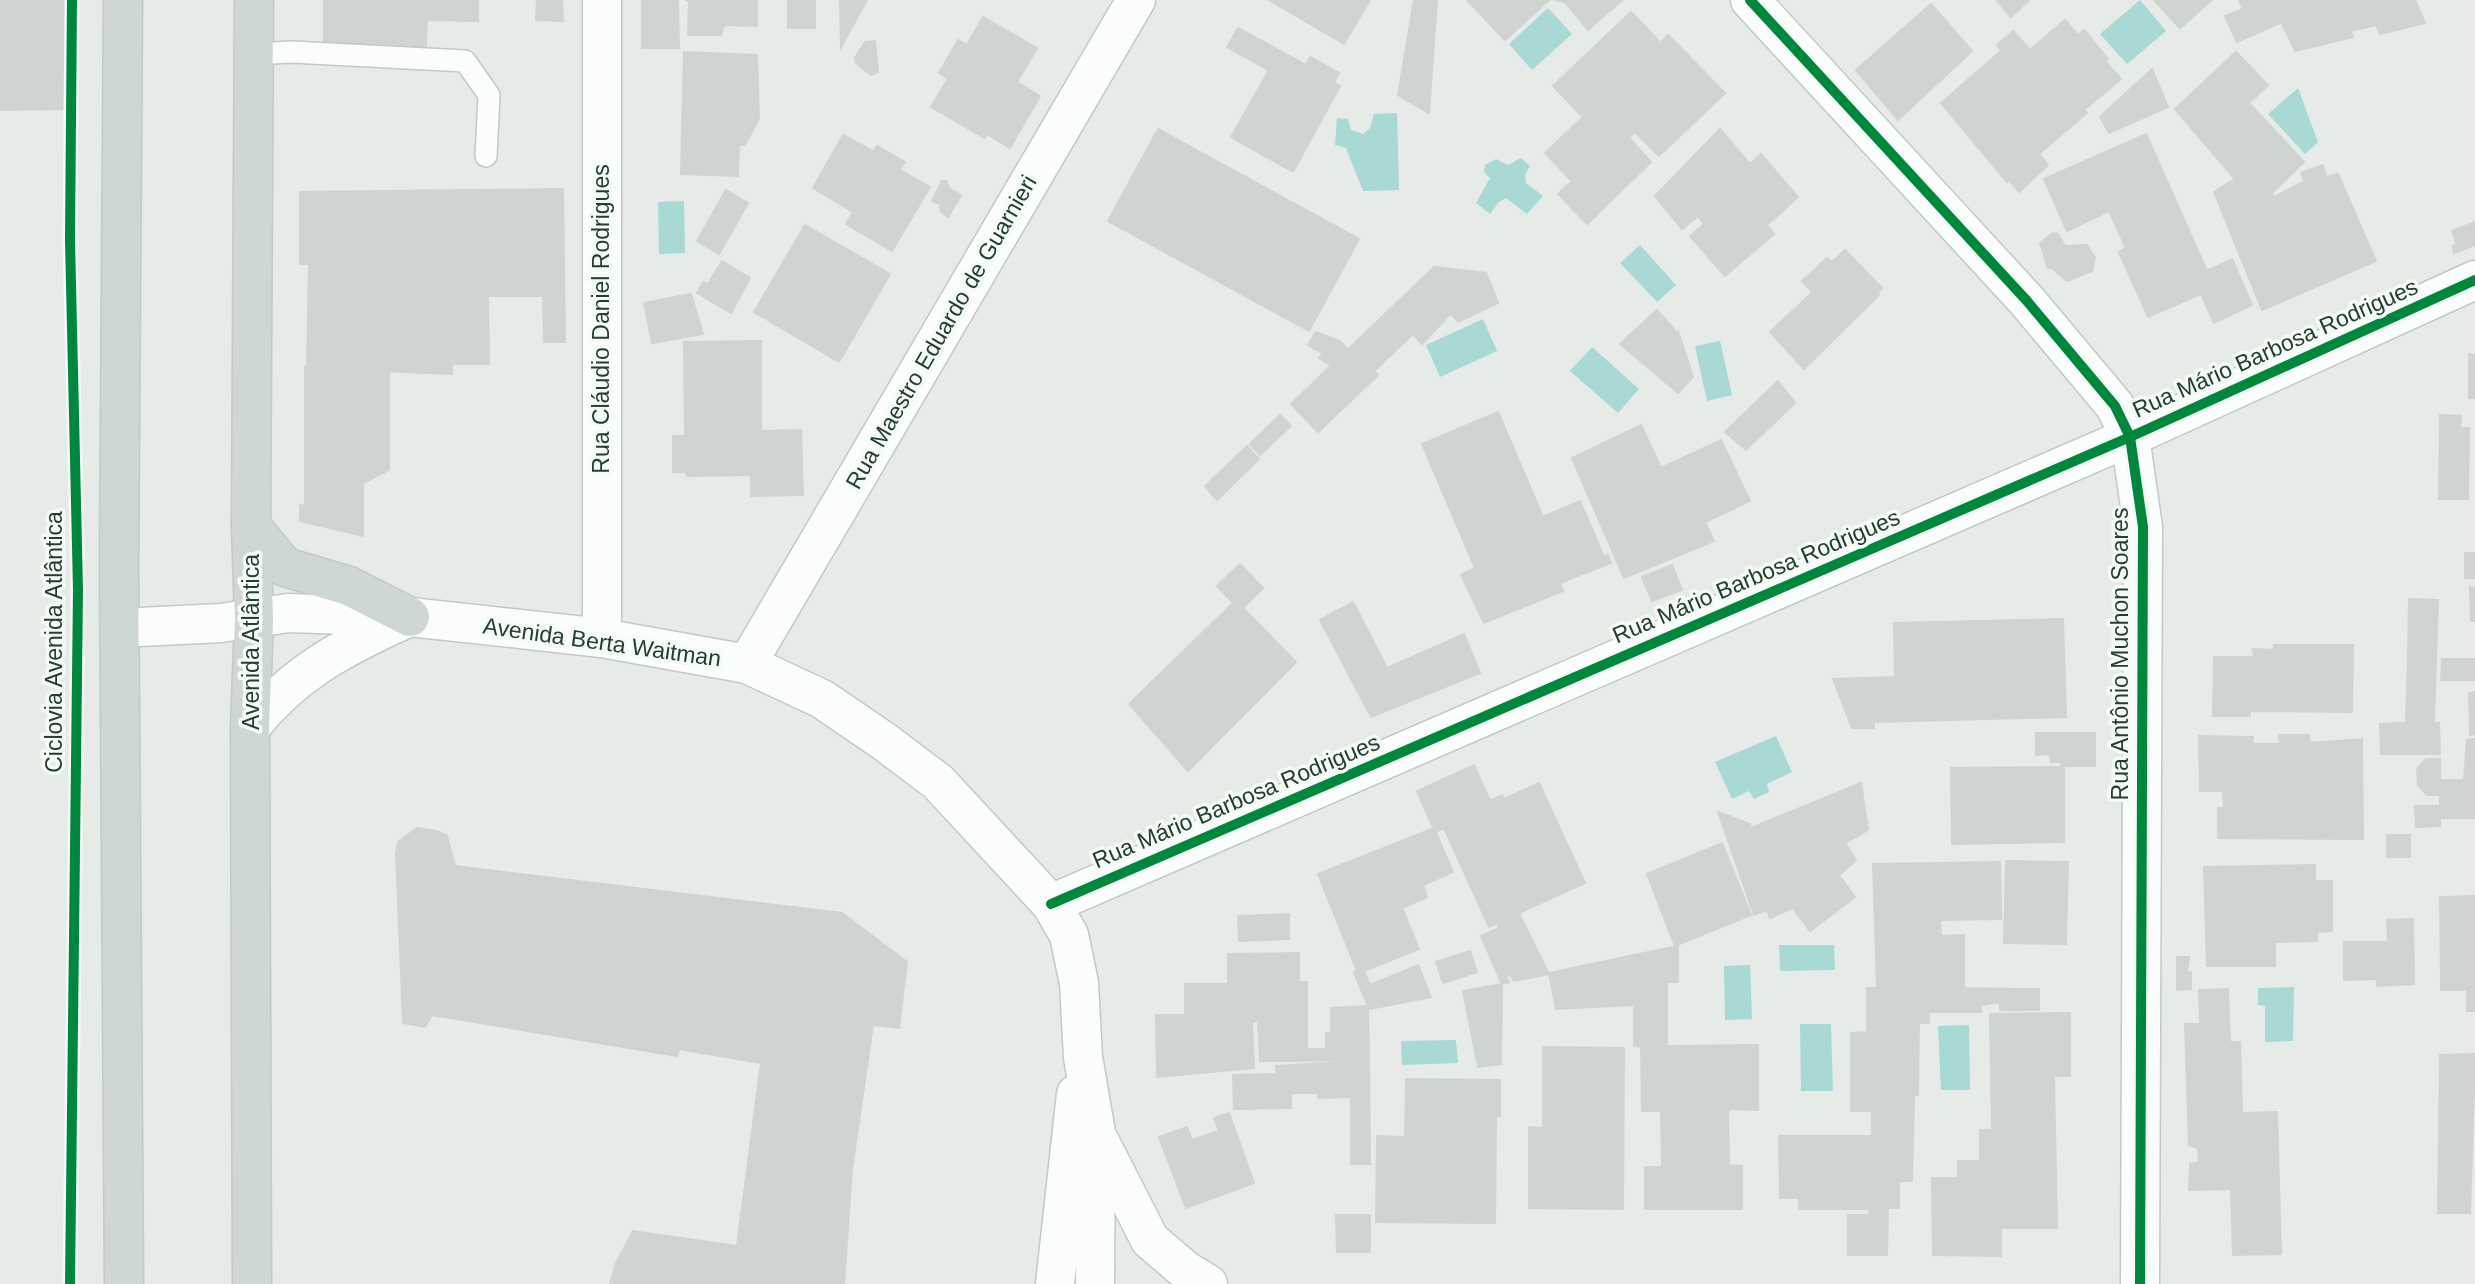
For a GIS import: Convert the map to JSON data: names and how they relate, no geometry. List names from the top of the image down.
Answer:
{
  "streets": {
    "main road": ["Avenida Atlântica"],
    "street": [
      "Rua Cláudio Daniel Rodrigues",
      "Rua Maestro Eduardo de Guarnieri",
      "Rua Mário Barbosa Rodrigues",
      "Avenida Berta Waitman",
      "Rua Antônio Muchon Soares"
    ],
    "cycle path": ["Ciclovia Avenida Atlântica"]
  },
  "crossings": [
    ["Rua Cláudio Daniel Rodrigues", "Avenida Berta Waitman"],
    ["Rua Maestro Eduardo de Guarnieri", "Avenida Berta Waitman"],
    ["Rua Mário Barbosa Rodrigues", "Avenida Berta Waitman"],
    ["Rua Mário Barbosa Rodrigues", "Rua Antônio Muchon Soares"],
    ["Avenida Atlântica", "Avenida Berta Waitman"]
  ]
}
